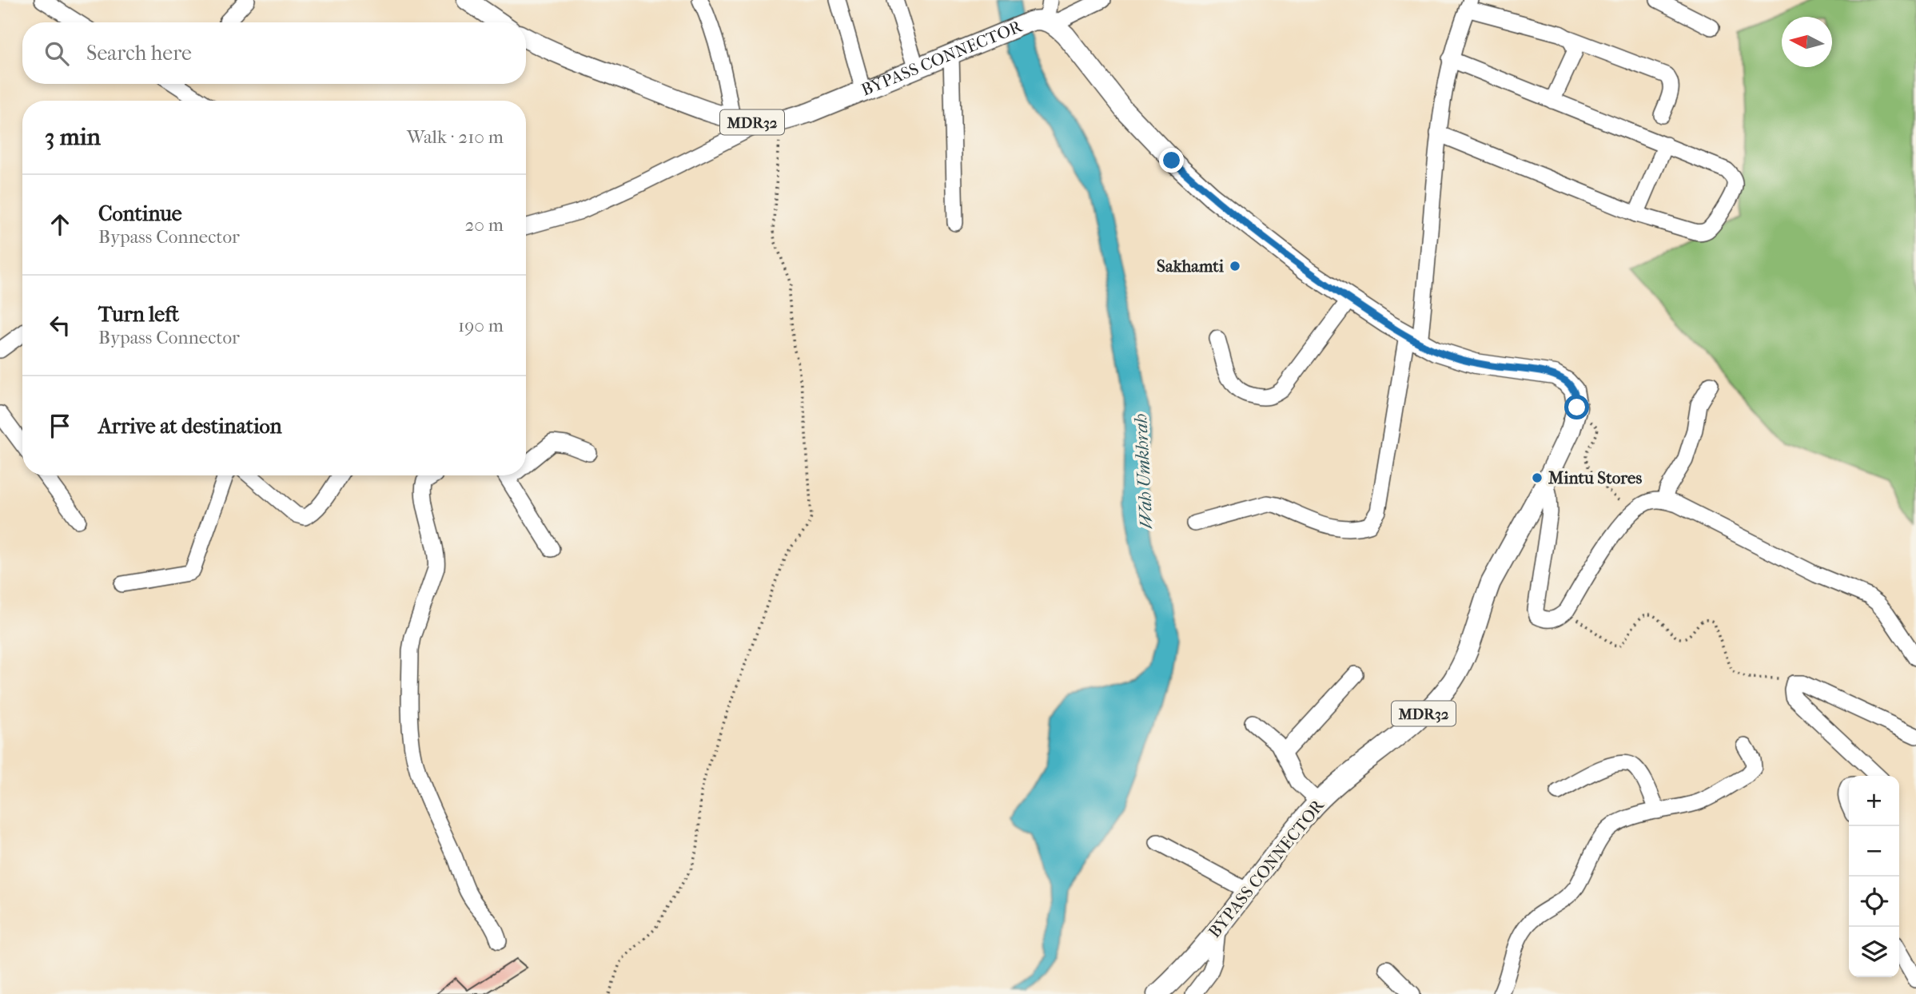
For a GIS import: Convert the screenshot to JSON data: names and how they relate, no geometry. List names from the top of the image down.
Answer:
{
  "streets": {
    "main road": ["BYPASS CONNECTOR", "MDR32"]
  },
  "water": ["Wah Umkhrah"],
  "places": ["Sakhamti", "Mintu Stores"],
  "north": "left",
  "page": {
    "search": "Search here",
    "heading": ["3 min", "Walk · 210 m"],
    "list": [
      ["Continue", "Bypass Connector", "20 m"],
      ["Turn left", "Bypass Connector", "190 m"],
      "Arrive at destination"
    ],
    "map_buttons": ["+", "−"]
  }
}
